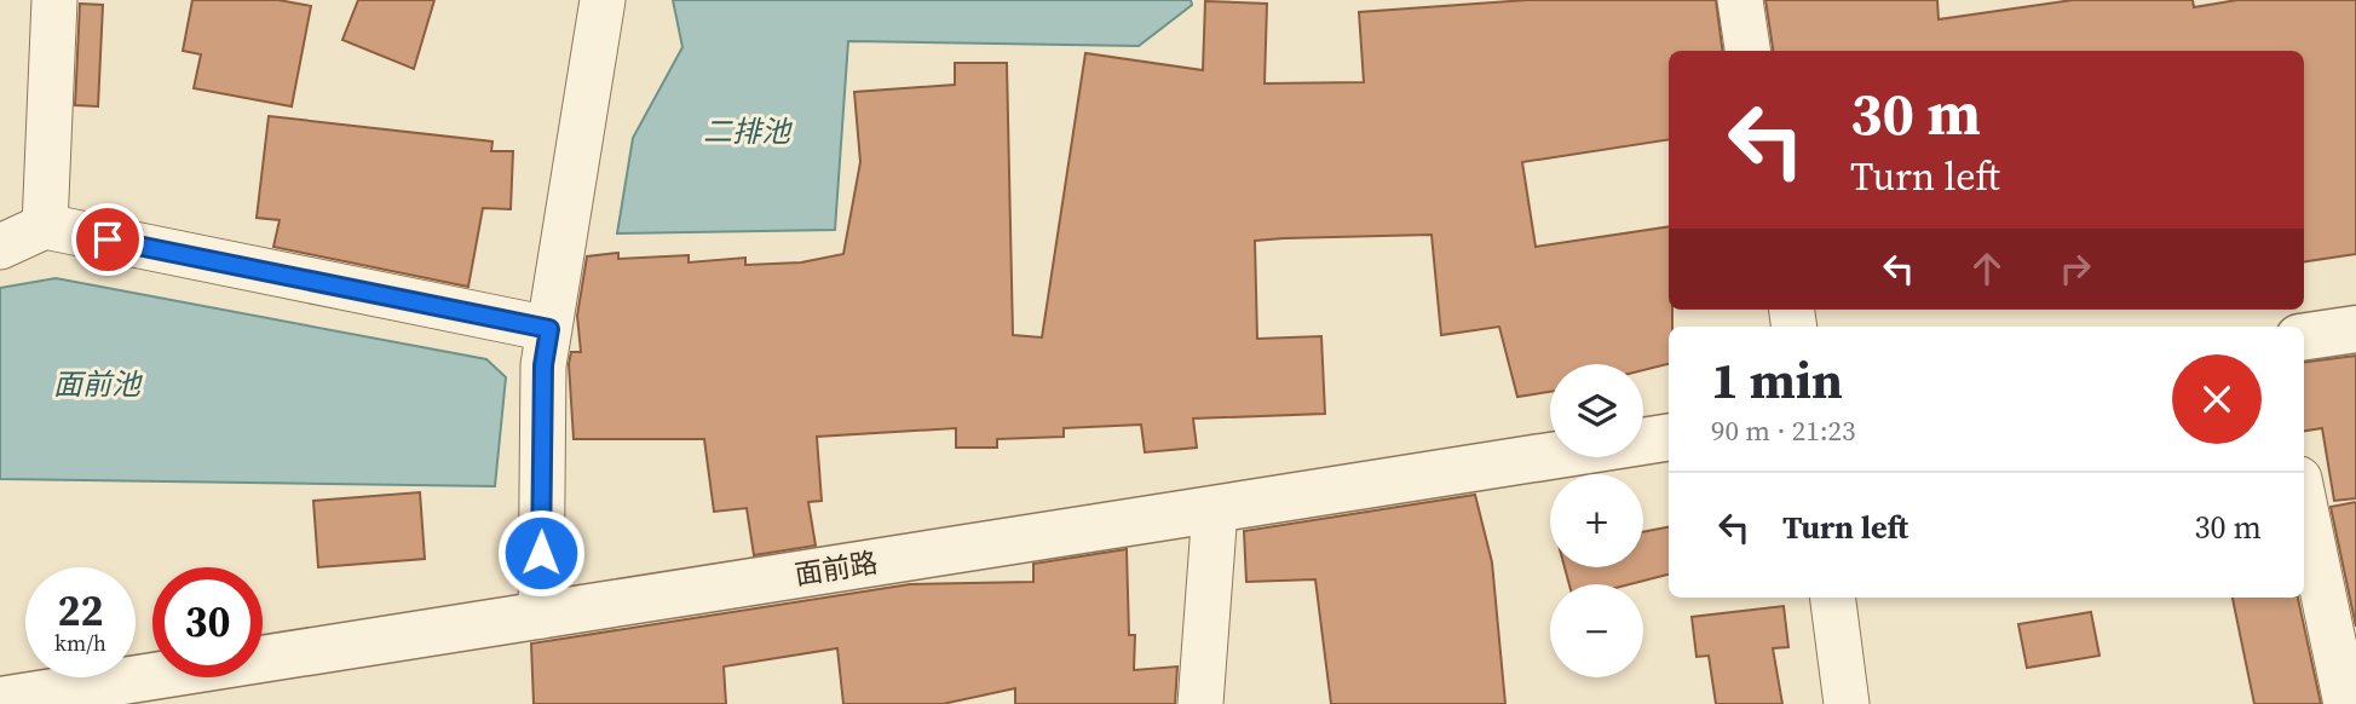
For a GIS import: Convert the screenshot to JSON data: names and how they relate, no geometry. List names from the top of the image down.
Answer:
{
  "streets": {
    "street": ["面前路"]
  },
  "water": ["二排池", "面前池"],
  "page": {
    "turn": ["30 m", "Turn left"],
    "heading": ["1 min", "90 m · 21:23"],
    "map_buttons": ["+", "−"],
    "list": [
      {
        "name": "Turn left",
        "value": "30 m"
      }
    ],
    "speed": "22 km/h",
    "limit": "30"
  }
}
